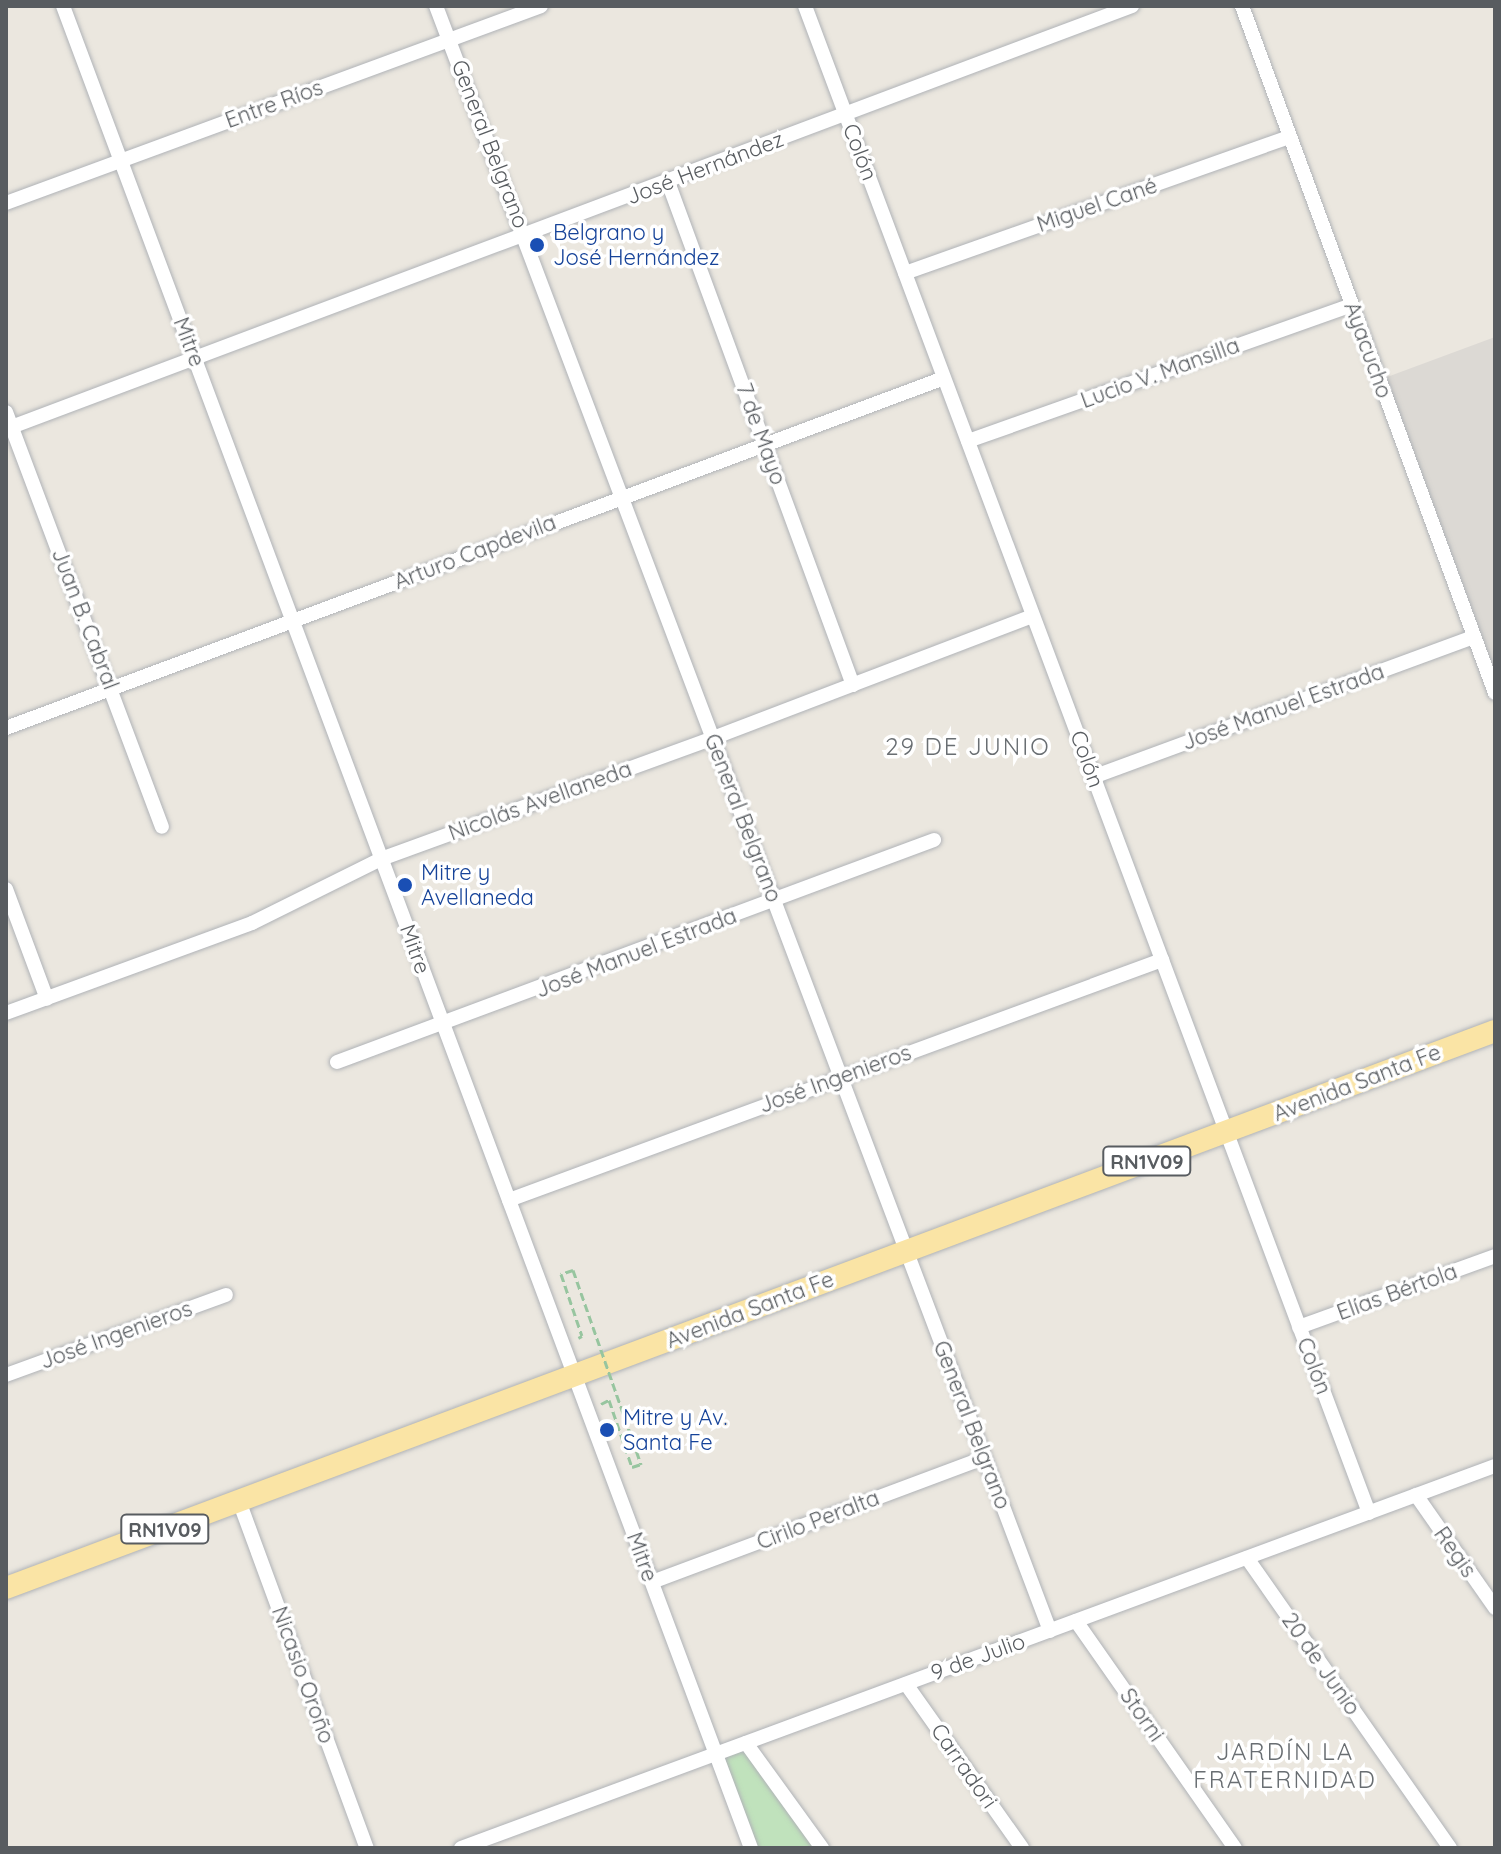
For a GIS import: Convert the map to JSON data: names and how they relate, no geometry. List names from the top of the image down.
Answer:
{
  "streets": {
    "main road": ["Avenida Santa Fe", "RN1V09"],
    "street": [
      "Entre Ríos",
      "General Belgrano",
      "Colón",
      "José Hernández",
      "Miguel Cané",
      "Mitre",
      "Ayacucho",
      "Lucio V. Mansilla",
      "7 de Mayo",
      "Arturo Capdevila",
      "Juan B. Cabral",
      "José Manuel Estrada",
      "Nicolás Avellaneda",
      "José Ingenieros",
      "Elías Bértola",
      "Cirilo Peralta",
      "Regis",
      "9 de Julio",
      "20 de Junio",
      "Nicasio Oroño",
      "Storni",
      "Carradori"
    ]
  },
  "crossings": [
    ["Entre Ríos", "General Belgrano"],
    ["Entre Ríos", "Mitre"],
    ["General Belgrano", "José Hernández"],
    ["General Belgrano", "Arturo Capdevila"],
    ["General Belgrano", "José Manuel Estrada"],
    ["General Belgrano", "Nicolás Avellaneda"],
    ["General Belgrano", "José Ingenieros"],
    ["General Belgrano", "Avenida Santa Fe"],
    ["General Belgrano", "Cirilo Peralta"],
    ["General Belgrano", "9 de Julio"],
    ["Colón", "José Hernández"],
    ["Colón", "Miguel Cané"],
    ["Colón", "Lucio V. Mansilla"],
    ["Colón", "Arturo Capdevila"],
    ["Colón", "José Manuel Estrada"],
    ["Colón", "Nicolás Avellaneda"],
    ["Colón", "José Ingenieros"],
    ["Colón", "Avenida Santa Fe"],
    ["Colón", "Elías Bértola"],
    ["Colón", "9 de Julio"],
    ["José Hernández", "Mitre"],
    ["José Hernández", "7 de Mayo"],
    ["José Hernández", "Juan B. Cabral"],
    ["Miguel Cané", "Ayacucho"],
    ["Mitre", "Arturo Capdevila"],
    ["Mitre", "José Manuel Estrada"],
    ["Mitre", "Nicolás Avellaneda"],
    ["Mitre", "José Ingenieros"],
    ["Mitre", "Avenida Santa Fe"],
    ["Mitre", "Cirilo Peralta"],
    ["Mitre", "9 de Julio"],
    ["Ayacucho", "Lucio V. Mansilla"],
    ["Ayacucho", "José Manuel Estrada"],
    ["7 de Mayo", "Arturo Capdevila"],
    ["7 de Mayo", "Nicolás Avellaneda"],
    ["Arturo Capdevila", "Juan B. Cabral"],
    ["Avenida Santa Fe", "Nicasio Oroño"],
    ["Regis", "9 de Julio"],
    ["9 de Julio", "20 de Junio"],
    ["9 de Julio", "Storni"],
    ["9 de Julio", "Carradori"]
  ],
  "districts": ["29 DE JUNIO", "JARDÍN LA FRATERNIDAD"],
  "places": ["Belgrano y José Hernández", "Mitre y Avellaneda", "Mitre y Av. Santa Fe"]
}
